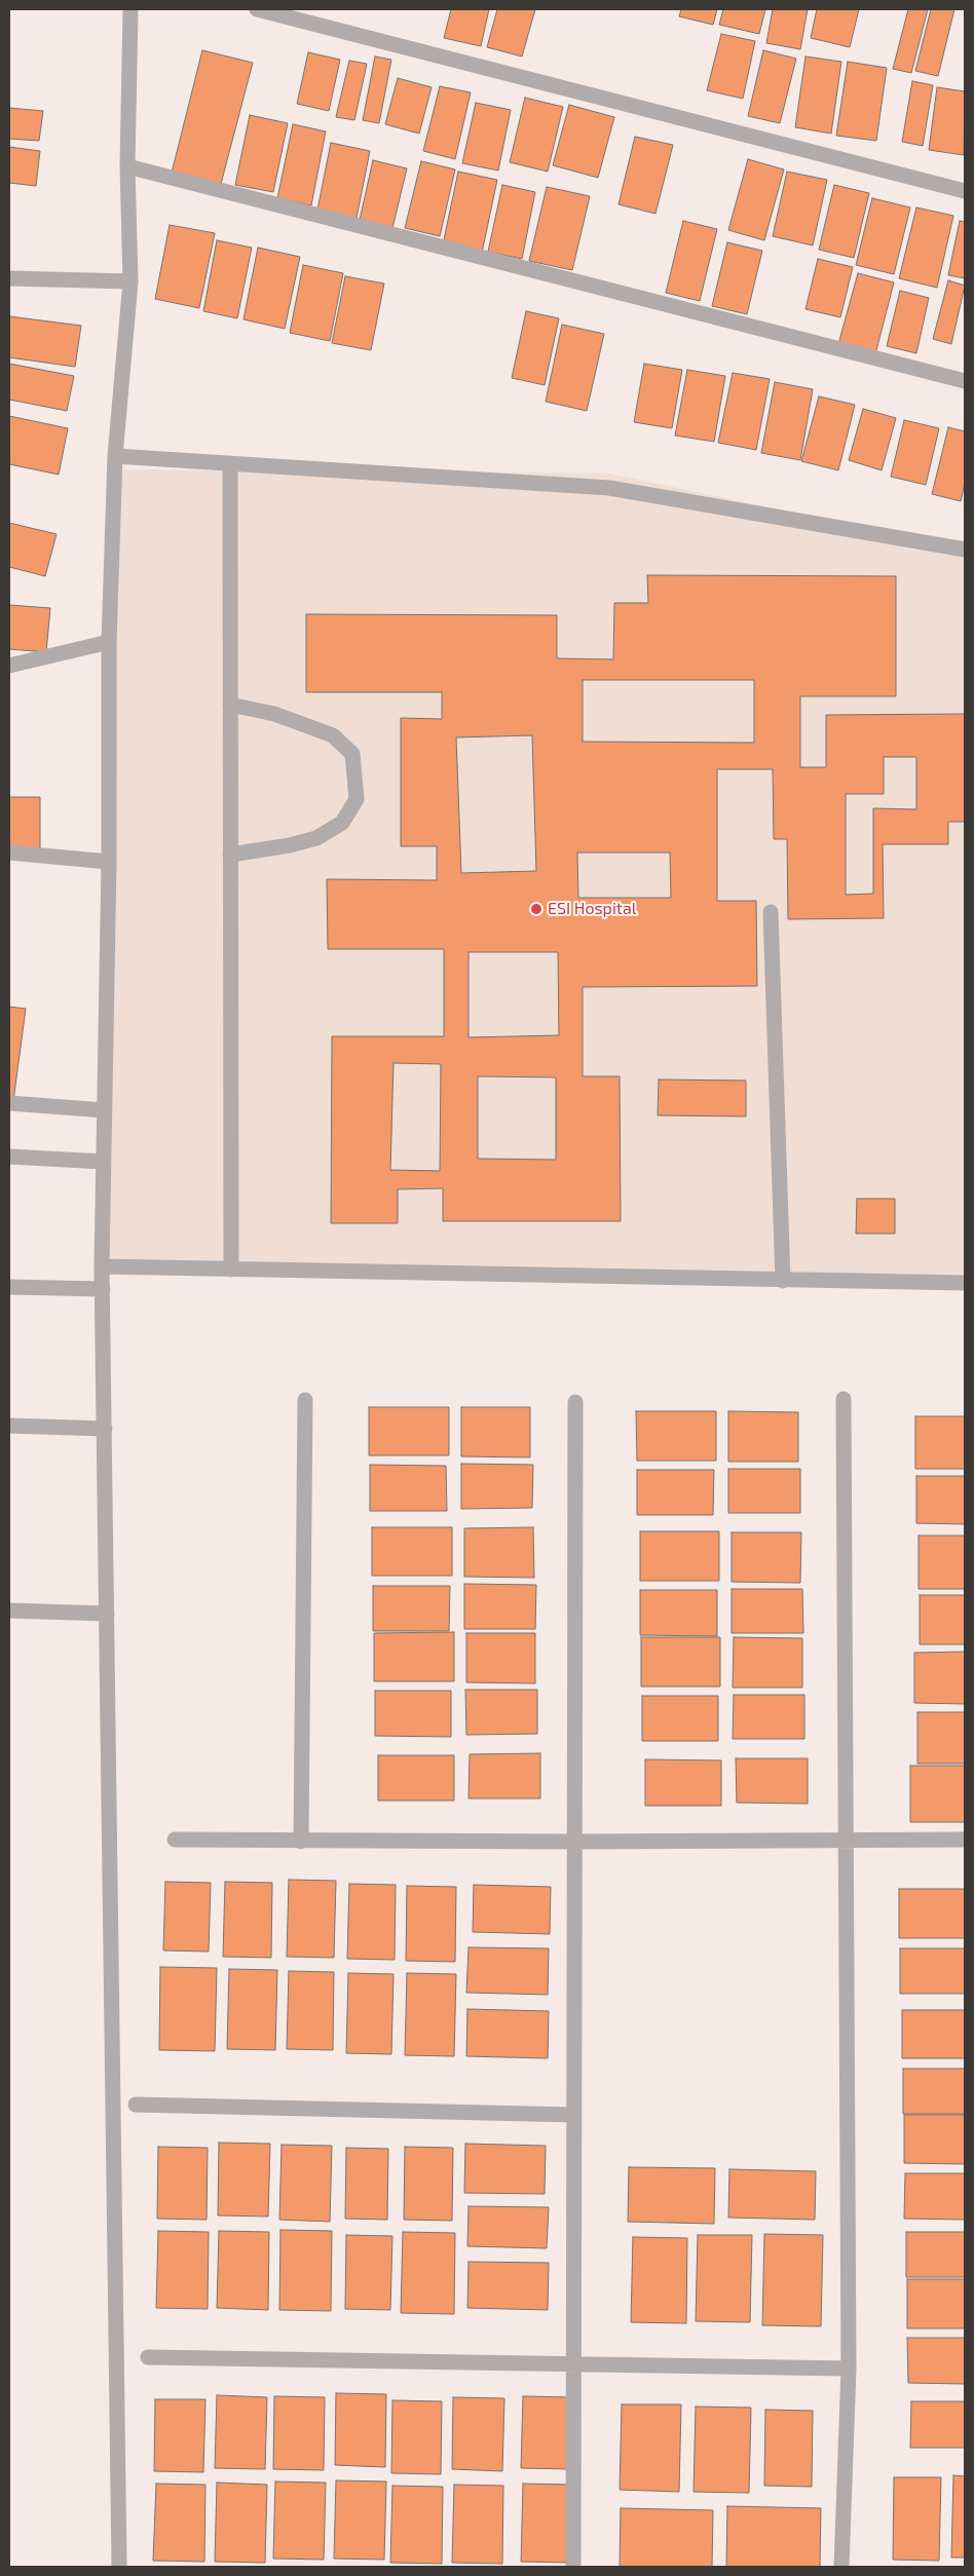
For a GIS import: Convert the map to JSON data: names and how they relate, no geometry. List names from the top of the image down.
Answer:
{
  "places": ["ESI Hospital"]
}
